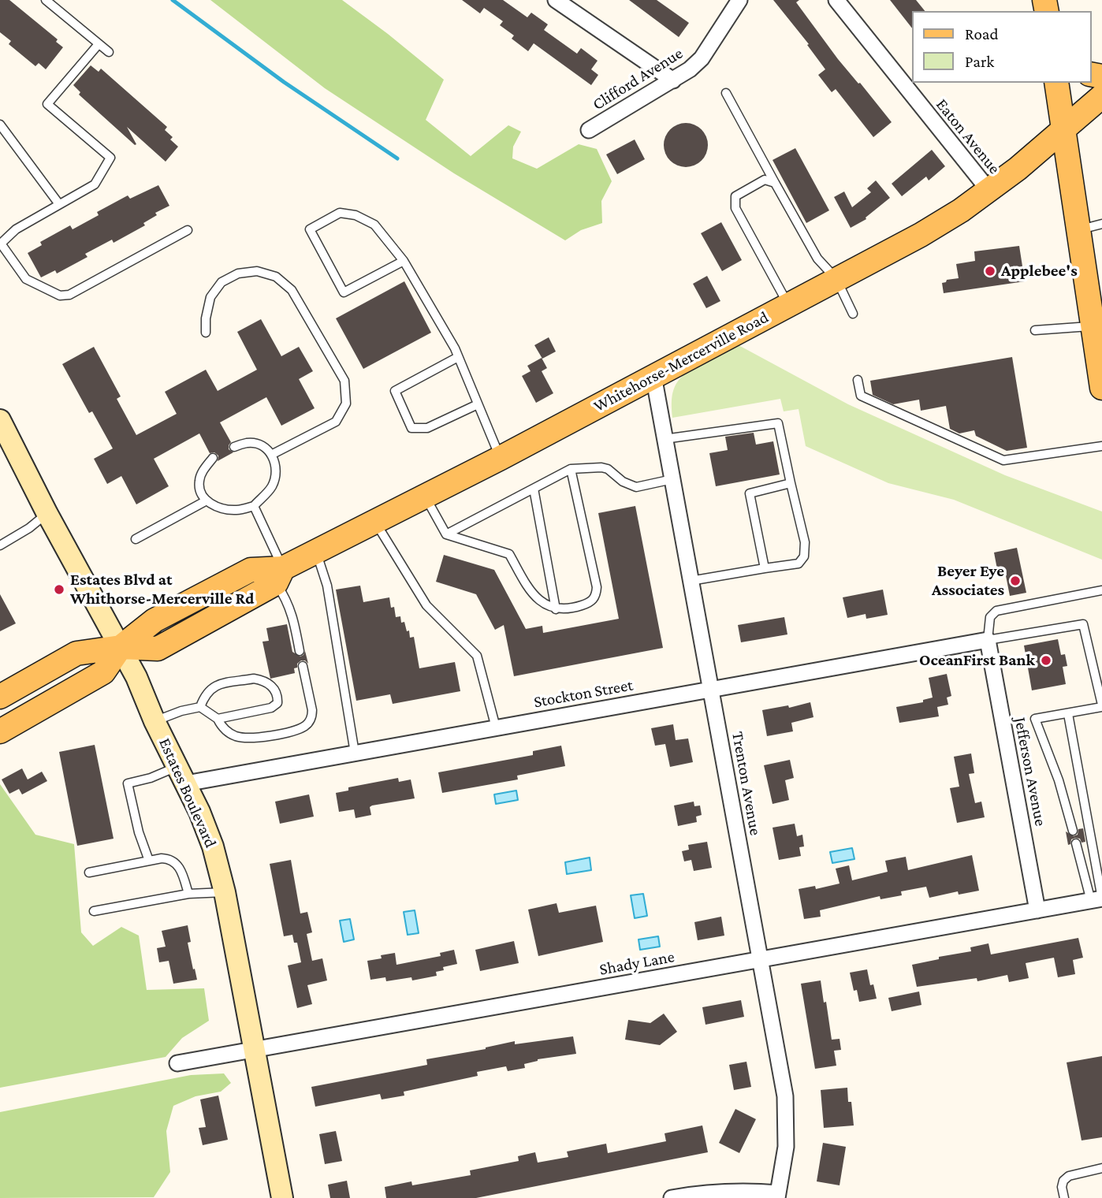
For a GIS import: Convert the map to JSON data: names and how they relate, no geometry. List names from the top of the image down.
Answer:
{
  "streets": {
    "main road": ["Whitehorse-Mercerville Road"],
    "street": [
      "Clifford Avenue",
      "Eaton Avenue",
      "Stockton Street",
      "Jefferson Avenue",
      "Trenton Avenue",
      "Estates Boulevard",
      "Shady Lane"
    ]
  },
  "crossings": [
    ["Eaton Avenue", "Whitehorse-Mercerville Road"],
    ["Whitehorse-Mercerville Road", "Trenton Avenue"],
    ["Whitehorse-Mercerville Road", "Estates Boulevard"],
    ["Stockton Street", "Jefferson Avenue"],
    ["Stockton Street", "Trenton Avenue"],
    ["Stockton Street", "Estates Boulevard"],
    ["Jefferson Avenue", "Shady Lane"],
    ["Trenton Avenue", "Shady Lane"],
    ["Estates Boulevard", "Shady Lane"]
  ],
  "places": [
    "Applebee's",
    "Beyer Eye Associates",
    "Estates Blvd at Whithorse-Mercerville Rd",
    "OceanFirst Bank"
  ],
  "legend": ["Road", "Park"]
}
